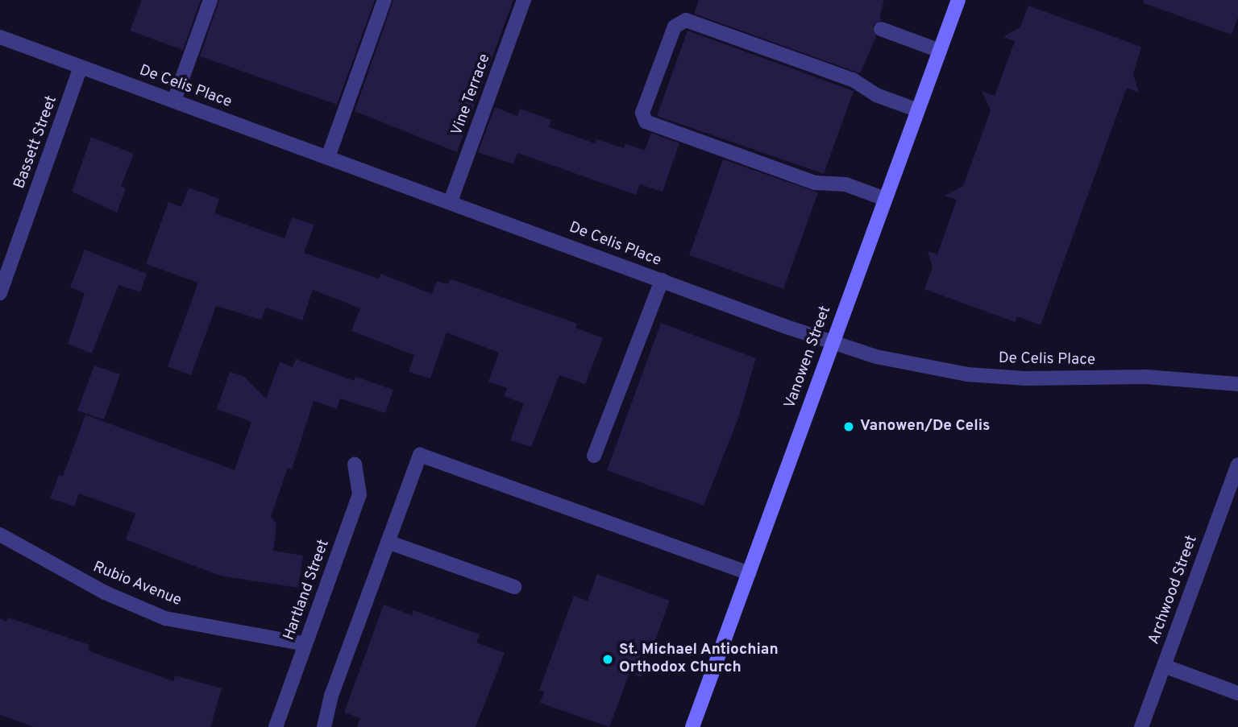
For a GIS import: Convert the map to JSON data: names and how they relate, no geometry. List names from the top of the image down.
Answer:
{
  "streets": {
    "main road": ["Vanowen Street"],
    "street": [
      "De Celis Place",
      "Vine Terrace",
      "Bassett Street",
      "Rubio Avenue",
      "Hartland Street",
      "Archwood Street"
    ]
  },
  "crossings": [
    ["De Celis Place", "Vine Terrace"],
    ["De Celis Place", "Bassett Street"],
    ["De Celis Place", "Vanowen Street"],
    ["Rubio Avenue", "Hartland Street"]
  ],
  "places": ["Vanowen/De Celis", "St. Michael Antiochian Orthodox Church"]
}
